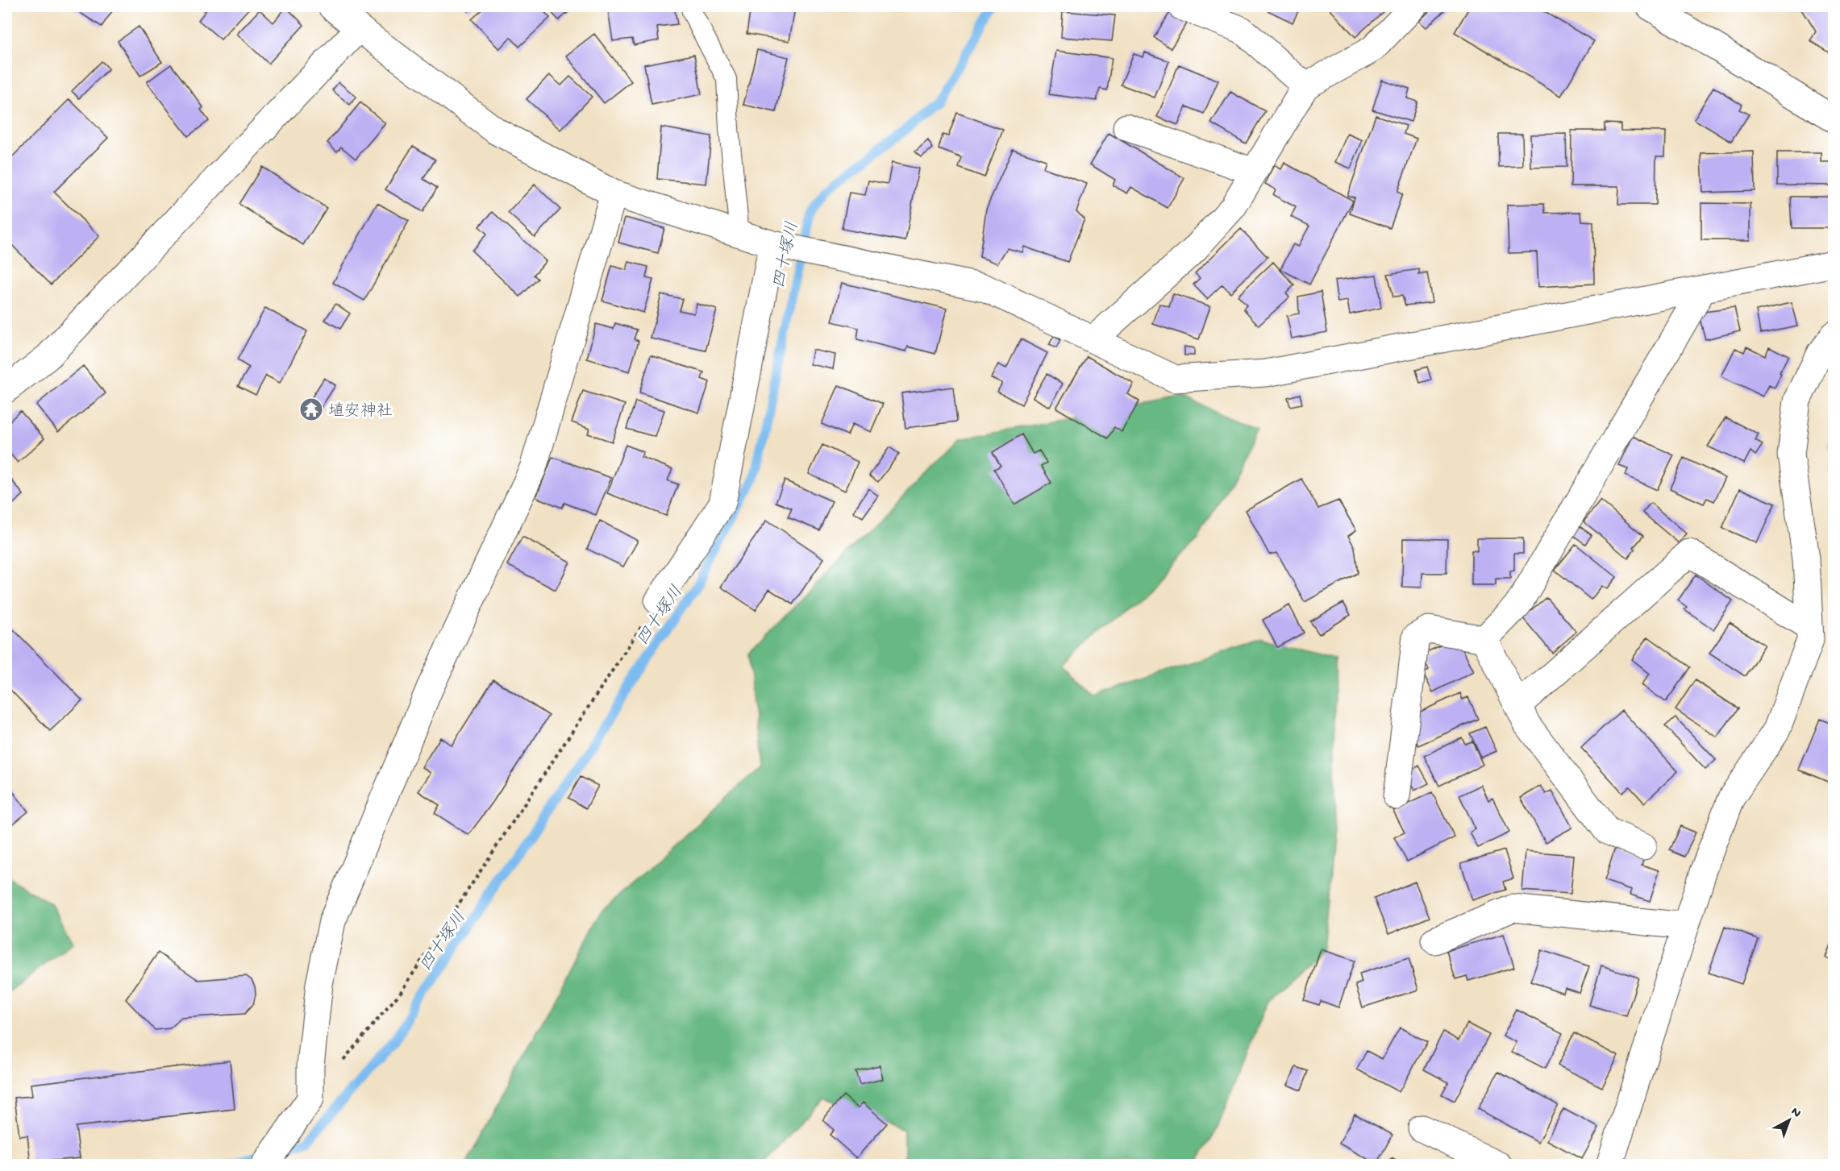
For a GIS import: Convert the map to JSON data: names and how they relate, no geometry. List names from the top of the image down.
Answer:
{
  "water": ["四十塚川"],
  "places": {
    "temple": ["埴安神社"]
  },
  "north": "top right"
}
